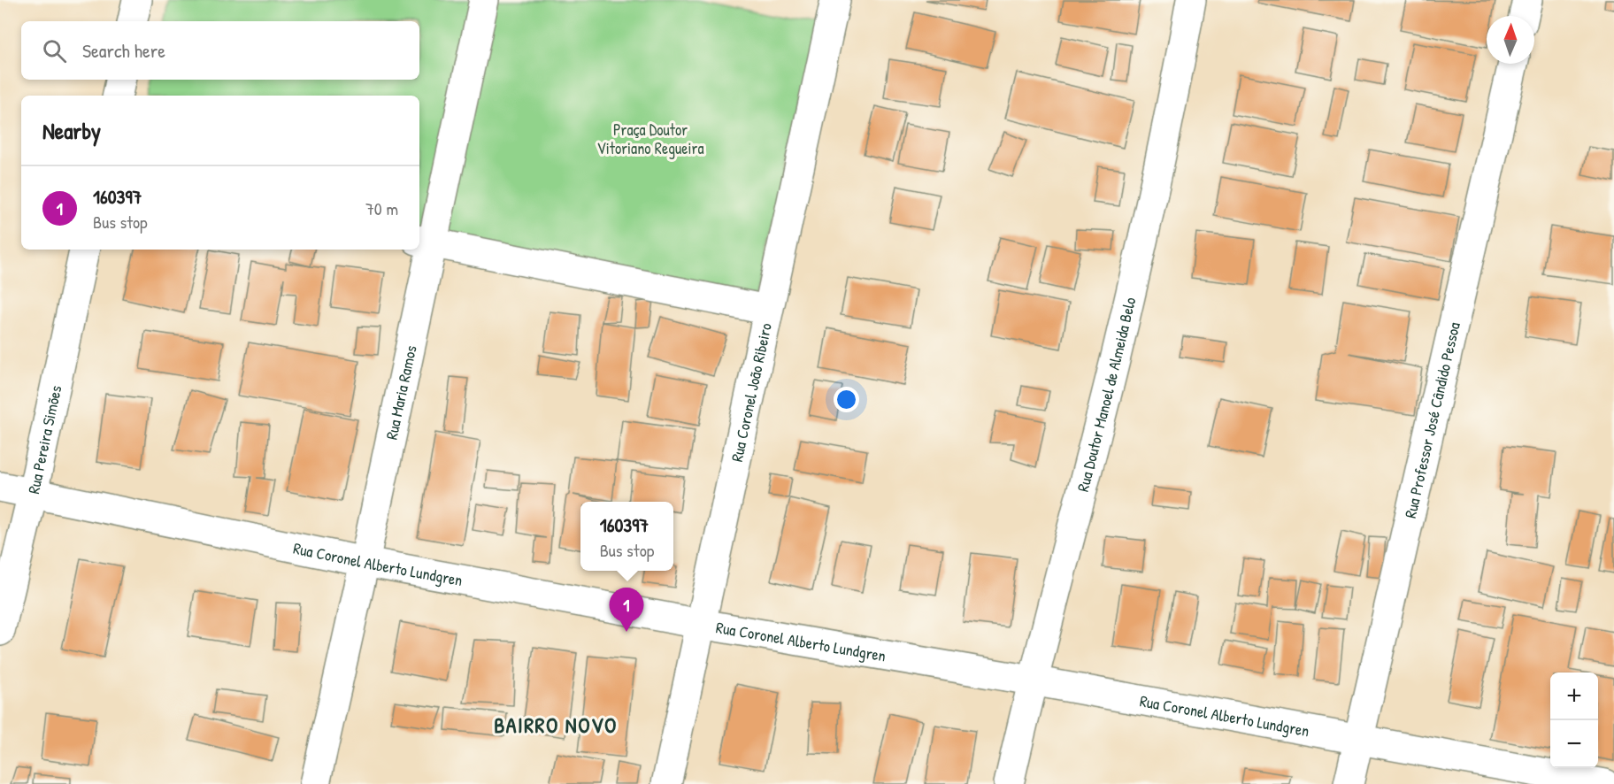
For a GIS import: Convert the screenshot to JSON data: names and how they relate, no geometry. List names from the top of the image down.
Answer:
{
  "streets": {
    "street": [
      "Rua Maria Ramos",
      "Rua Coronel João Ribeiro",
      "Rua Doutor Manoel de Almeida Belo",
      "Rua Professor José Cândido Pessoa",
      "Rua Pereira Simões",
      "Rua Coronel Alberto Lundgren"
    ]
  },
  "crossings": [
    ["Rua Maria Ramos", "Rua Coronel Alberto Lundgren"],
    ["Rua Coronel João Ribeiro", "Rua Coronel Alberto Lundgren"],
    ["Rua Doutor Manoel de Almeida Belo", "Rua Coronel Alberto Lundgren"],
    ["Rua Professor José Cândido Pessoa", "Rua Coronel Alberto Lundgren"],
    ["Rua Pereira Simões", "Rua Coronel Alberto Lundgren"]
  ],
  "districts": ["BAIRRO NOVO"],
  "parks": ["Praça Doutor Vitoriano Regueira"],
  "north": "top",
  "page": {
    "search": "Search here",
    "heading": "Nearby",
    "list": [
      {
        "mark": "1",
        "name": "160397",
        "note": "Bus stop",
        "value": "70 m"
      }
    ],
    "popup": ["160397", "Bus stop"],
    "pins": "1",
    "map_buttons": ["+", "−"]
  }
}
